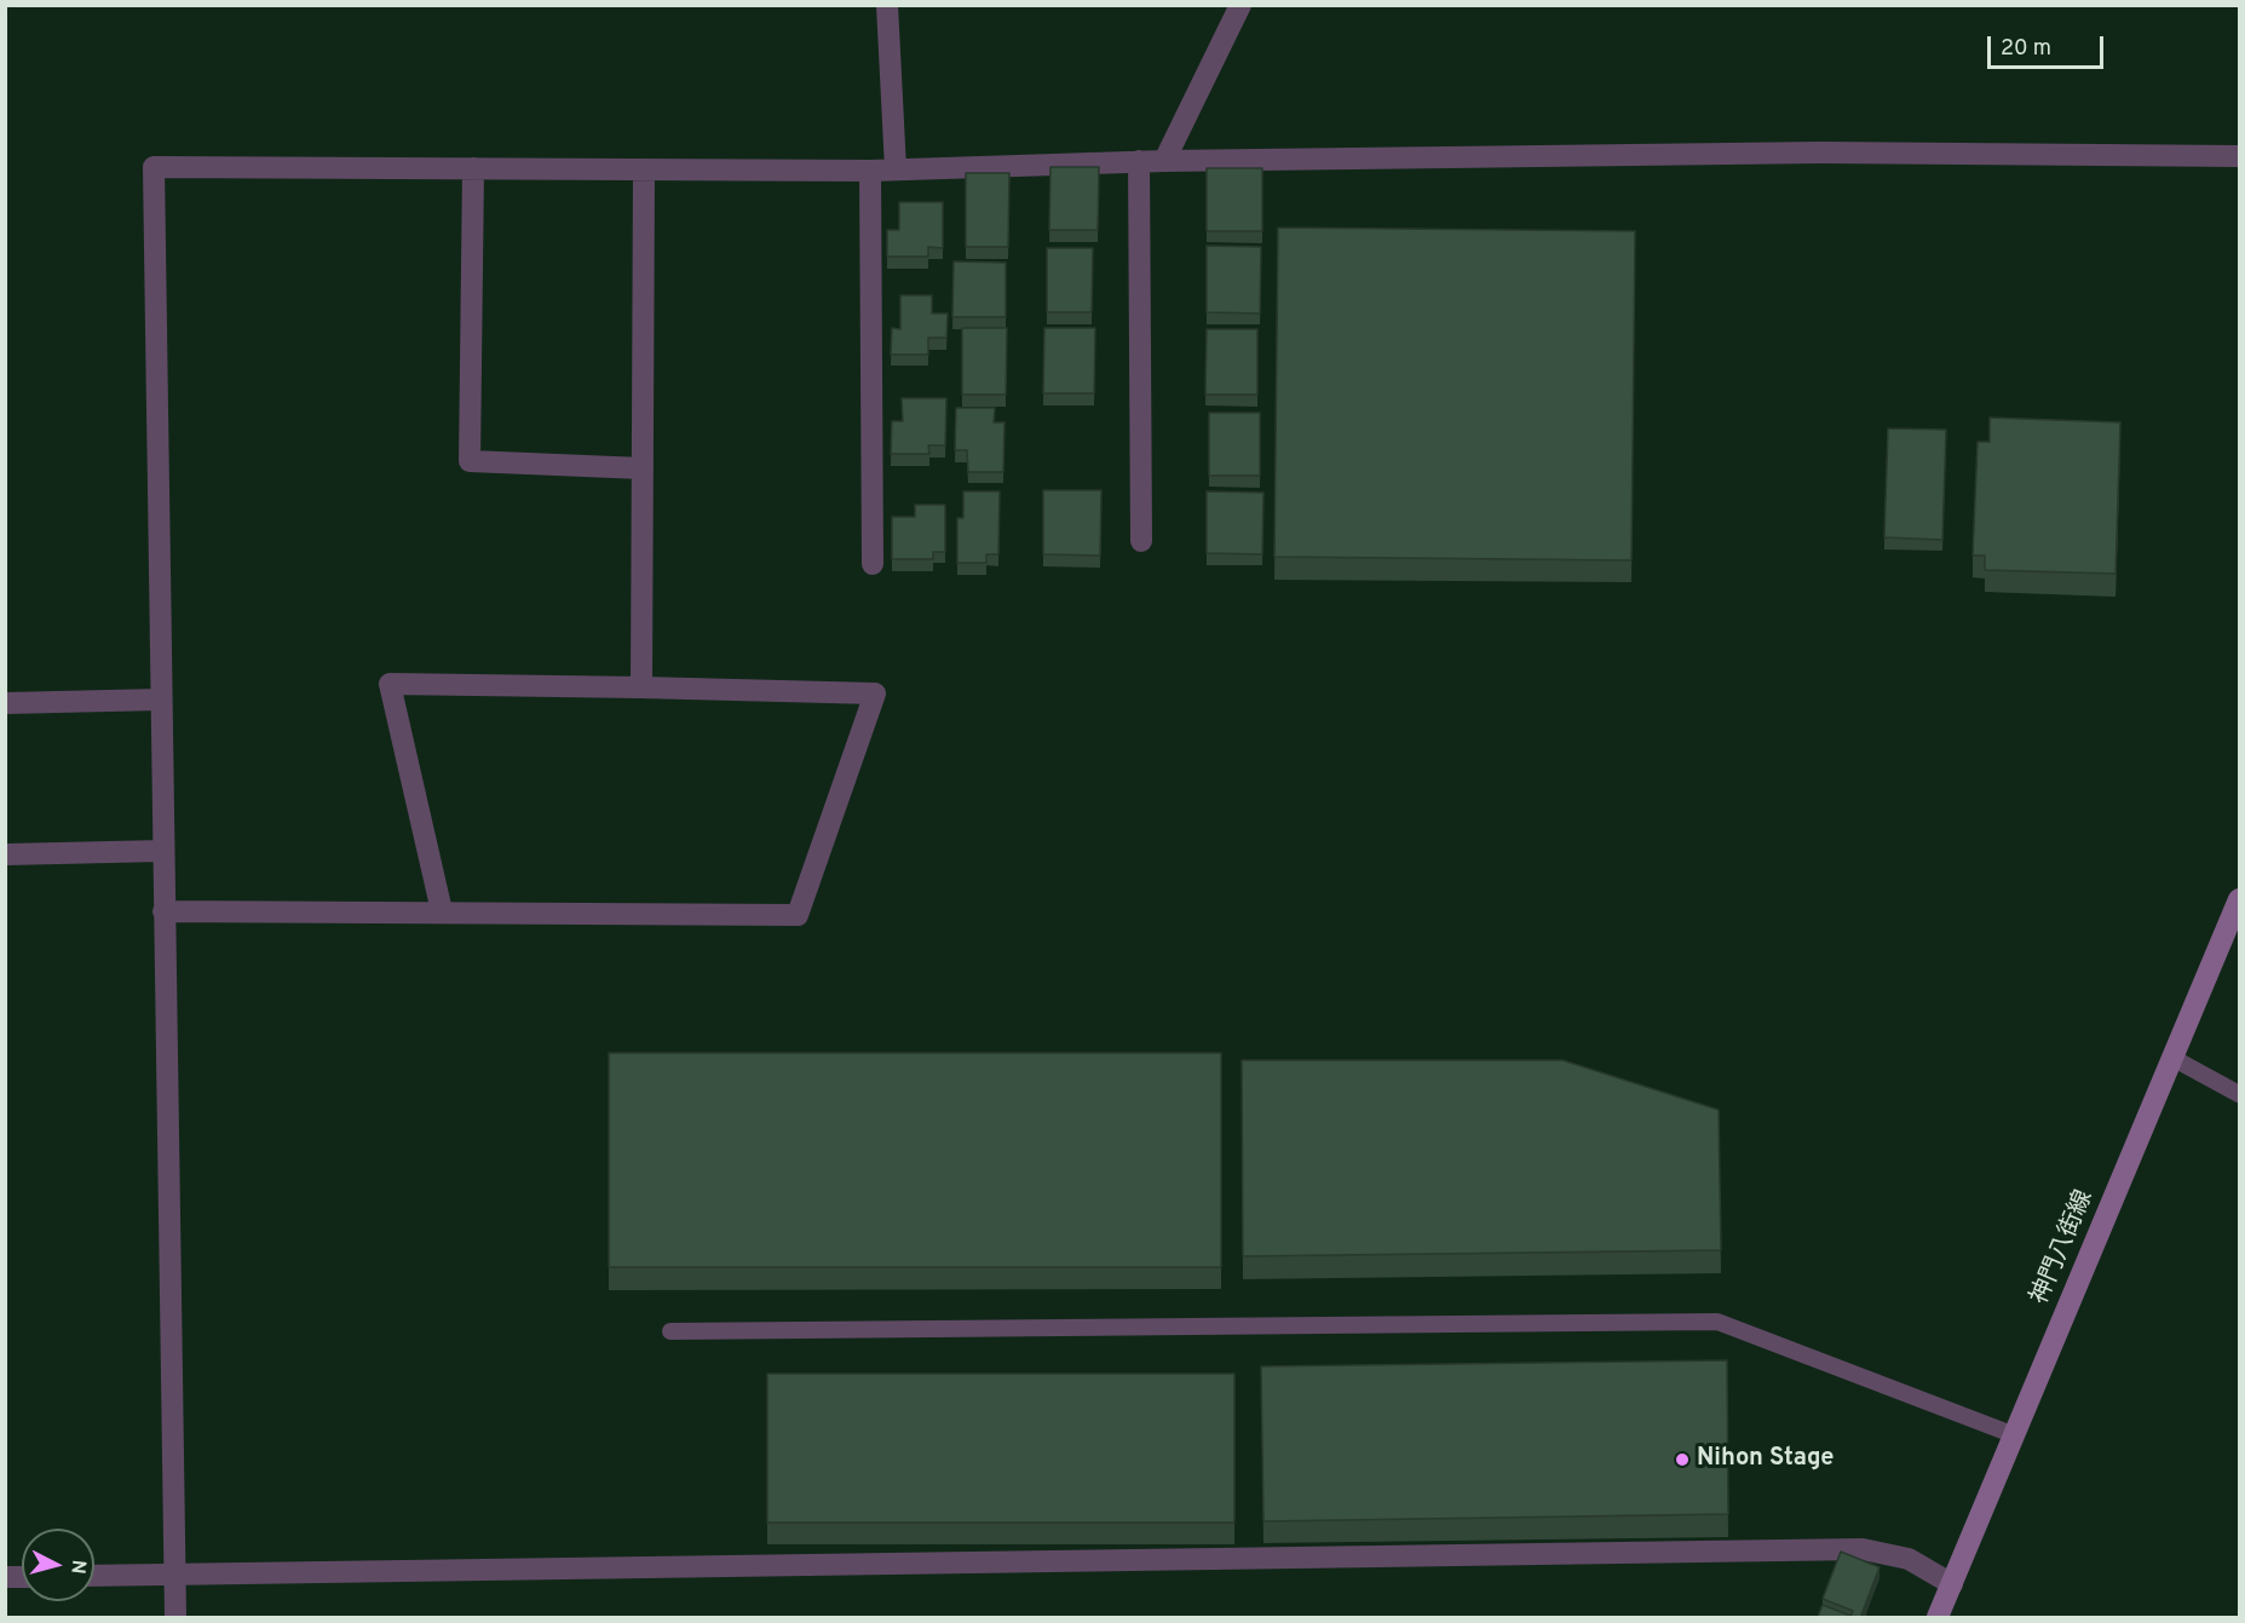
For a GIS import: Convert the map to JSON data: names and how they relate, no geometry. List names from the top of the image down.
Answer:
{
  "streets": {
    "main road": ["神門八街線"]
  },
  "places": ["Nihon Stage"],
  "scale_bar": "20 m",
  "north": "right"
}
